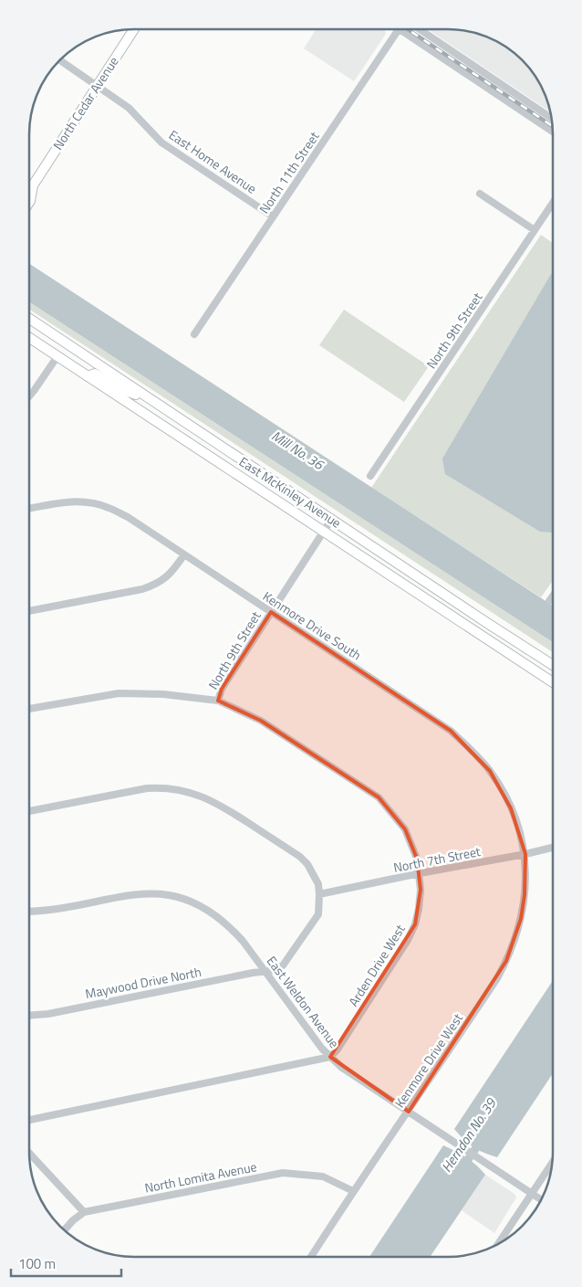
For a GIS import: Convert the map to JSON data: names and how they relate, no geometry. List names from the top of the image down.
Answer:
{
  "streets": {
    "main road": ["North Cedar Avenue", "East McKinley Avenue"],
    "street": [
      "East Home Avenue",
      "North 11th Street",
      "North 9th Street",
      "Kenmore Drive South",
      "North 7th Street",
      "Arden Drive West",
      "Maywood Drive North",
      "East Weldon Avenue",
      "Kenmore Drive West",
      "North Lomita Avenue"
    ]
  },
  "crossings": [
    ["North Cedar Avenue", "East Home Avenue"],
    ["East Home Avenue", "North 11th Street"],
    ["North 9th Street", "East McKinley Avenue"],
    ["North 9th Street", "Kenmore Drive South"],
    ["North 9th Street", "Arden Drive West"],
    ["Kenmore Drive South", "North 7th Street"],
    ["Kenmore Drive South", "Kenmore Drive West"],
    ["North 7th Street", "Arden Drive West"],
    ["North 7th Street", "Kenmore Drive West"],
    ["Arden Drive West", "East Weldon Avenue"],
    ["Maywood Drive North", "East Weldon Avenue"],
    ["East Weldon Avenue", "Kenmore Drive West"],
    ["Kenmore Drive West", "North Lomita Avenue"]
  ],
  "water": ["Mill No. 36", "Herndon No. 39"],
  "scale_bar": "100 m"
}
